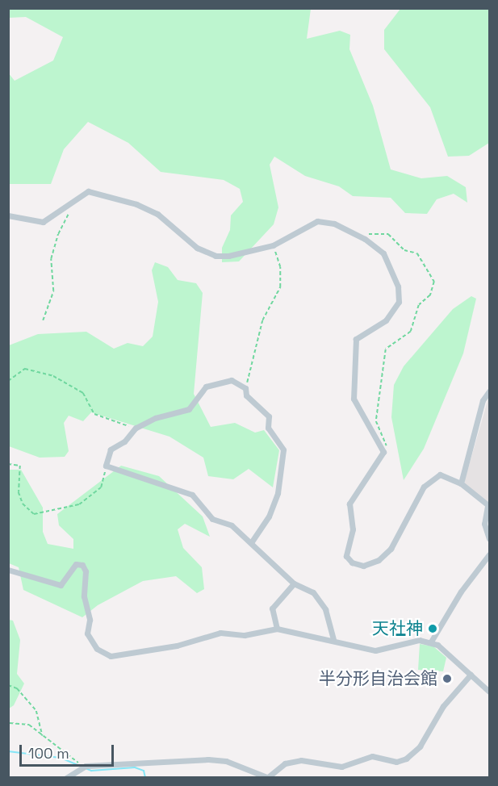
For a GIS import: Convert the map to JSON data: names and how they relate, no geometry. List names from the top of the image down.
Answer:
{
  "places": ["天社神", "半分形自治会館"],
  "scale_bar": "100 m"
}
